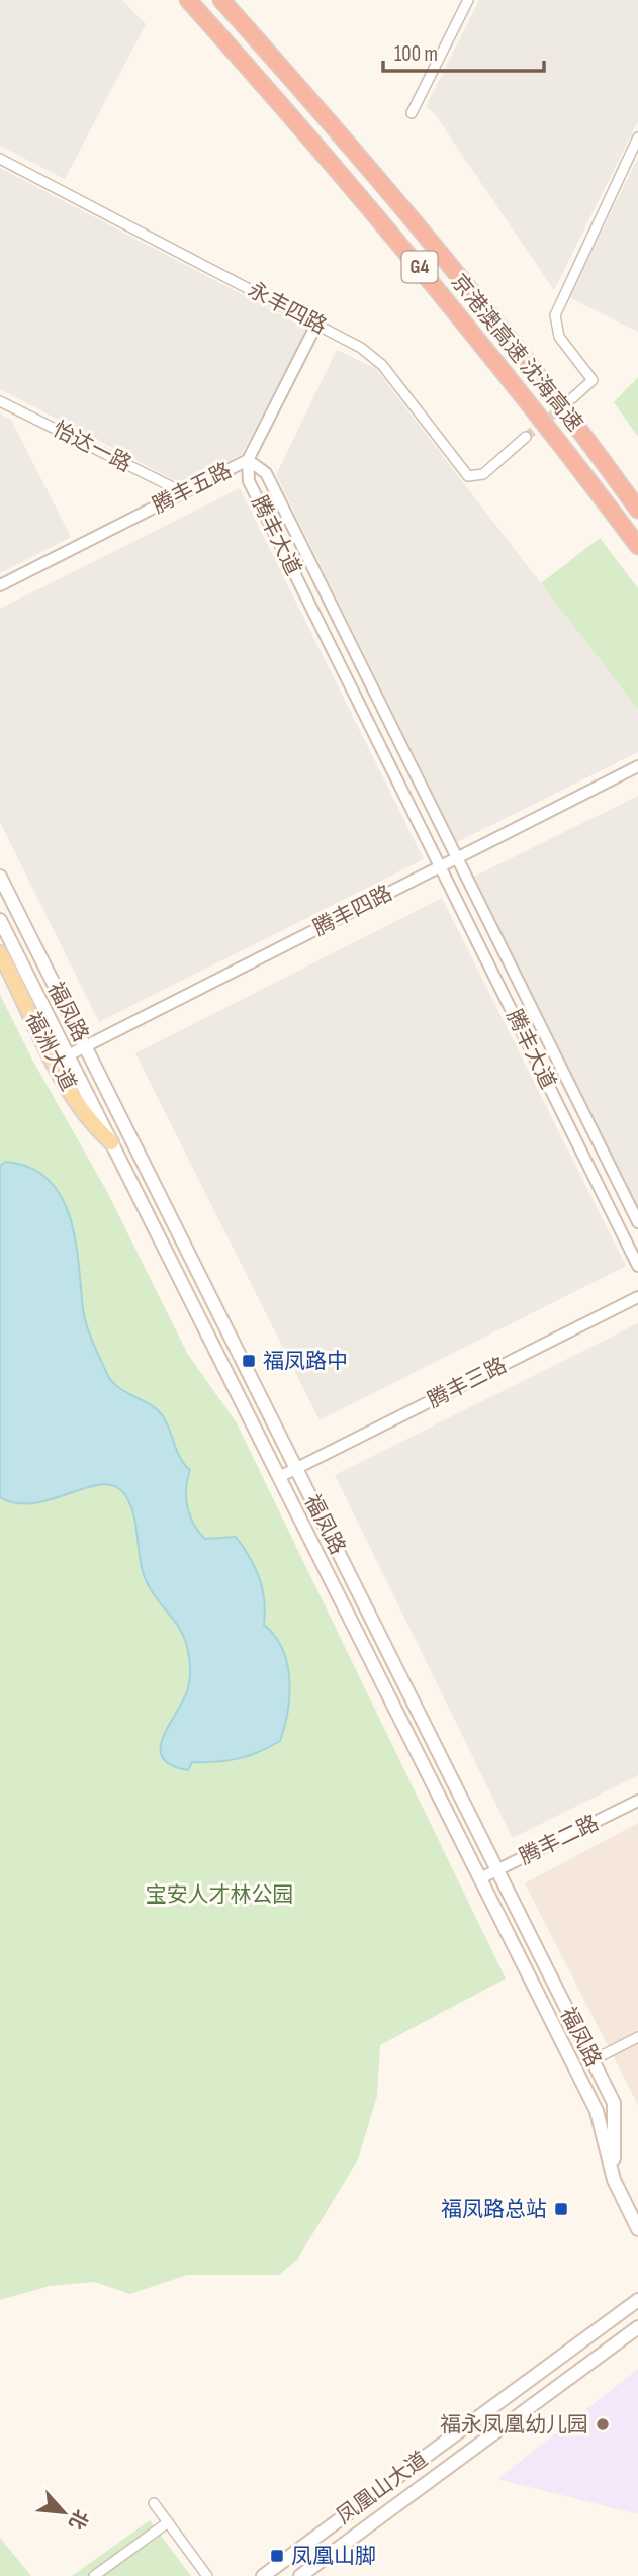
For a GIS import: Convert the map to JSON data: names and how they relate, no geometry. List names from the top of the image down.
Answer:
{
  "streets": {
    "highway": ["G4", "京港澳高速 沈海高速"],
    "main road": ["福凤路", "福洲大道", "凤凰山大道"],
    "street": [
      "永丰四路",
      "怡达一路",
      "腾丰五路",
      "腾丰大道",
      "腾丰四路",
      "腾丰三路",
      "腾丰二路"
    ]
  },
  "crossings": [
    ["永丰四路", "腾丰五路"],
    ["怡达一路", "腾丰五路"],
    ["腾丰五路", "腾丰大道"],
    ["腾丰大道", "腾丰四路"],
    ["腾丰四路", "福凤路"],
    ["福凤路", "福洲大道"],
    ["福凤路", "腾丰三路"],
    ["福凤路", "腾丰二路"]
  ],
  "parks": ["宝安人才林公园"],
  "places": {
    "transit": ["福凤路中", "福凤路总站", "凤凰山脚"],
    "other": ["福永凤凰幼儿园"]
  },
  "scale_bar": "100 m",
  "north": "bottom right"
}
